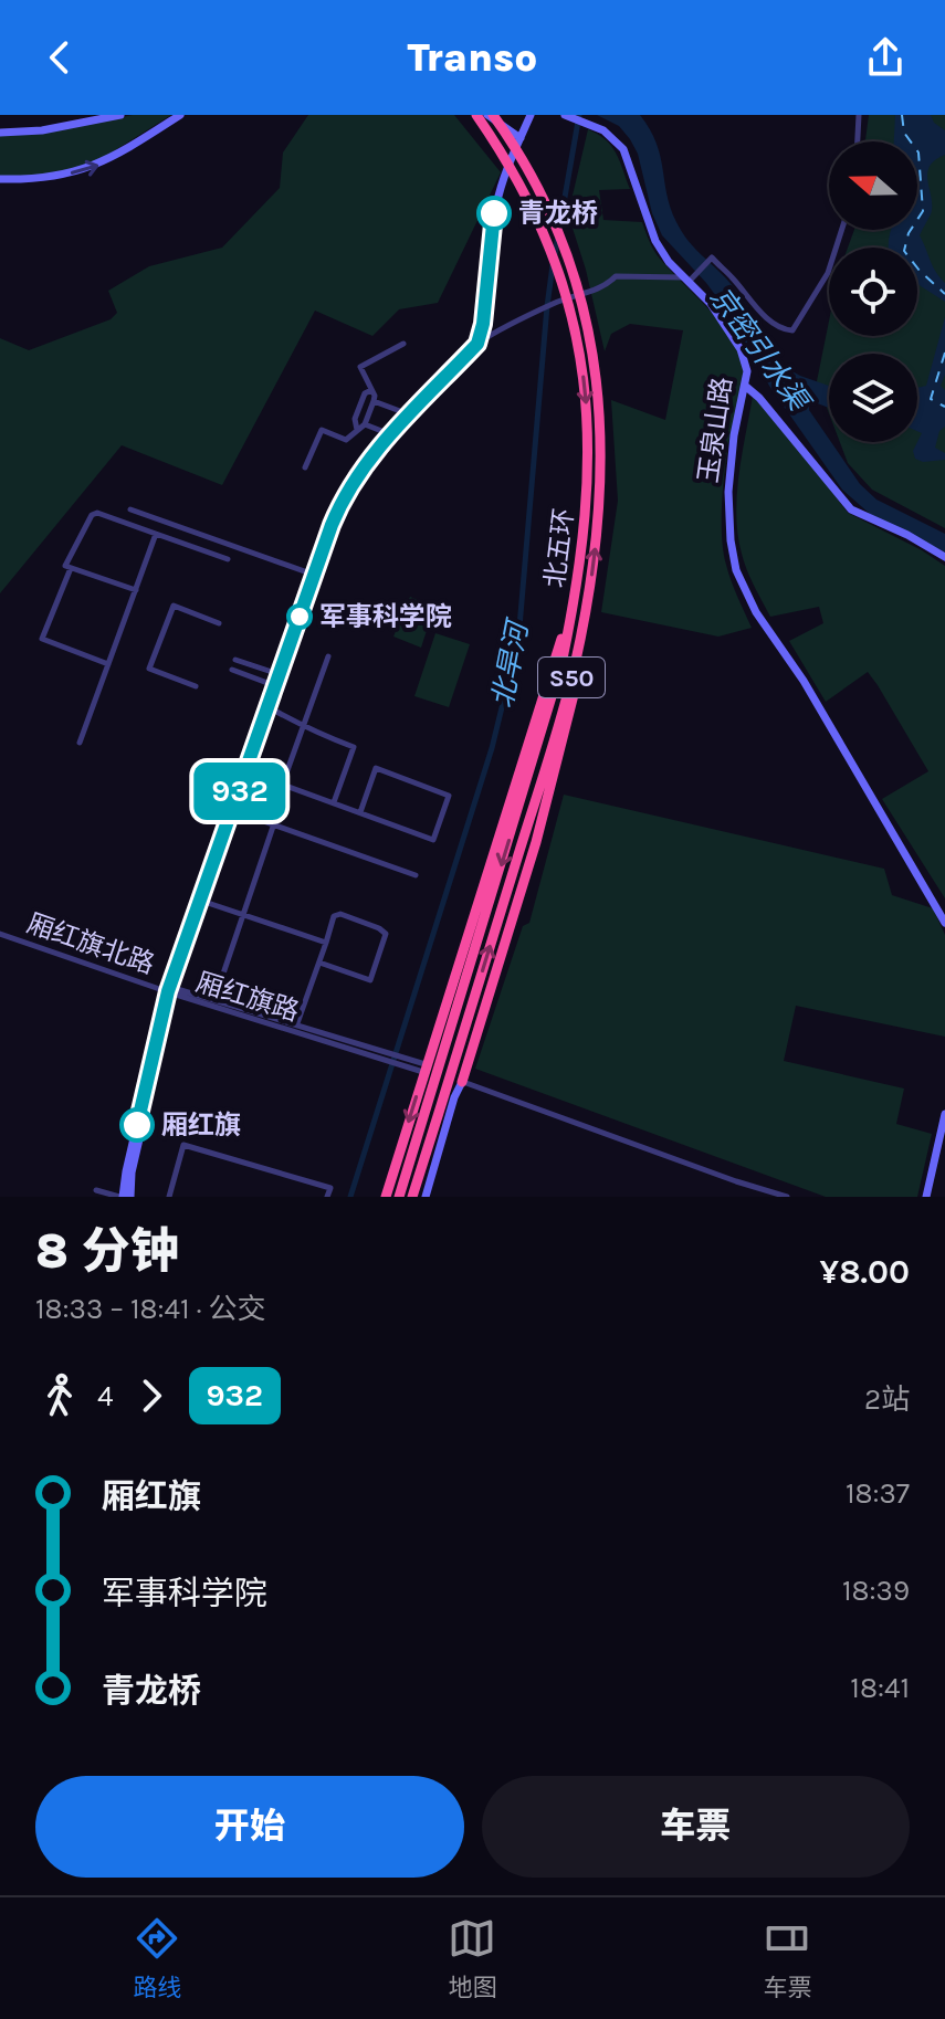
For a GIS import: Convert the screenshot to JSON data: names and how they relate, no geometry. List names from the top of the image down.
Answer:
{
  "streets": {
    "highway": ["北五环", "S50"],
    "street": ["玉泉山路", "厢红旗北路", "厢红旗路"]
  },
  "crossings": [
    ["厢红旗北路", "厢红旗路"]
  ],
  "water": ["京密引水渠", "北旱河"],
  "places": ["青龙桥", "军事科学院", "厢红旗"],
  "lines": ["bus line 932"],
  "north": "left",
  "page": {
    "header": "Transo",
    "on_map": "932",
    "heading": ["8 分钟", "18:33 – 18:41 · 公交", "¥8.00"],
    "legs": ["4", "932", "2站"],
    "list": [
      {
        "name": "厢红旗",
        "value": "18:37"
      },
      {
        "name": "军事科学院",
        "value": "18:39"
      },
      {
        "name": "青龙桥",
        "value": "18:41"
      }
    ],
    "buttons": ["开始", "车票"],
    "tabs": ["路线", "地图", "车票"]
  }
}
